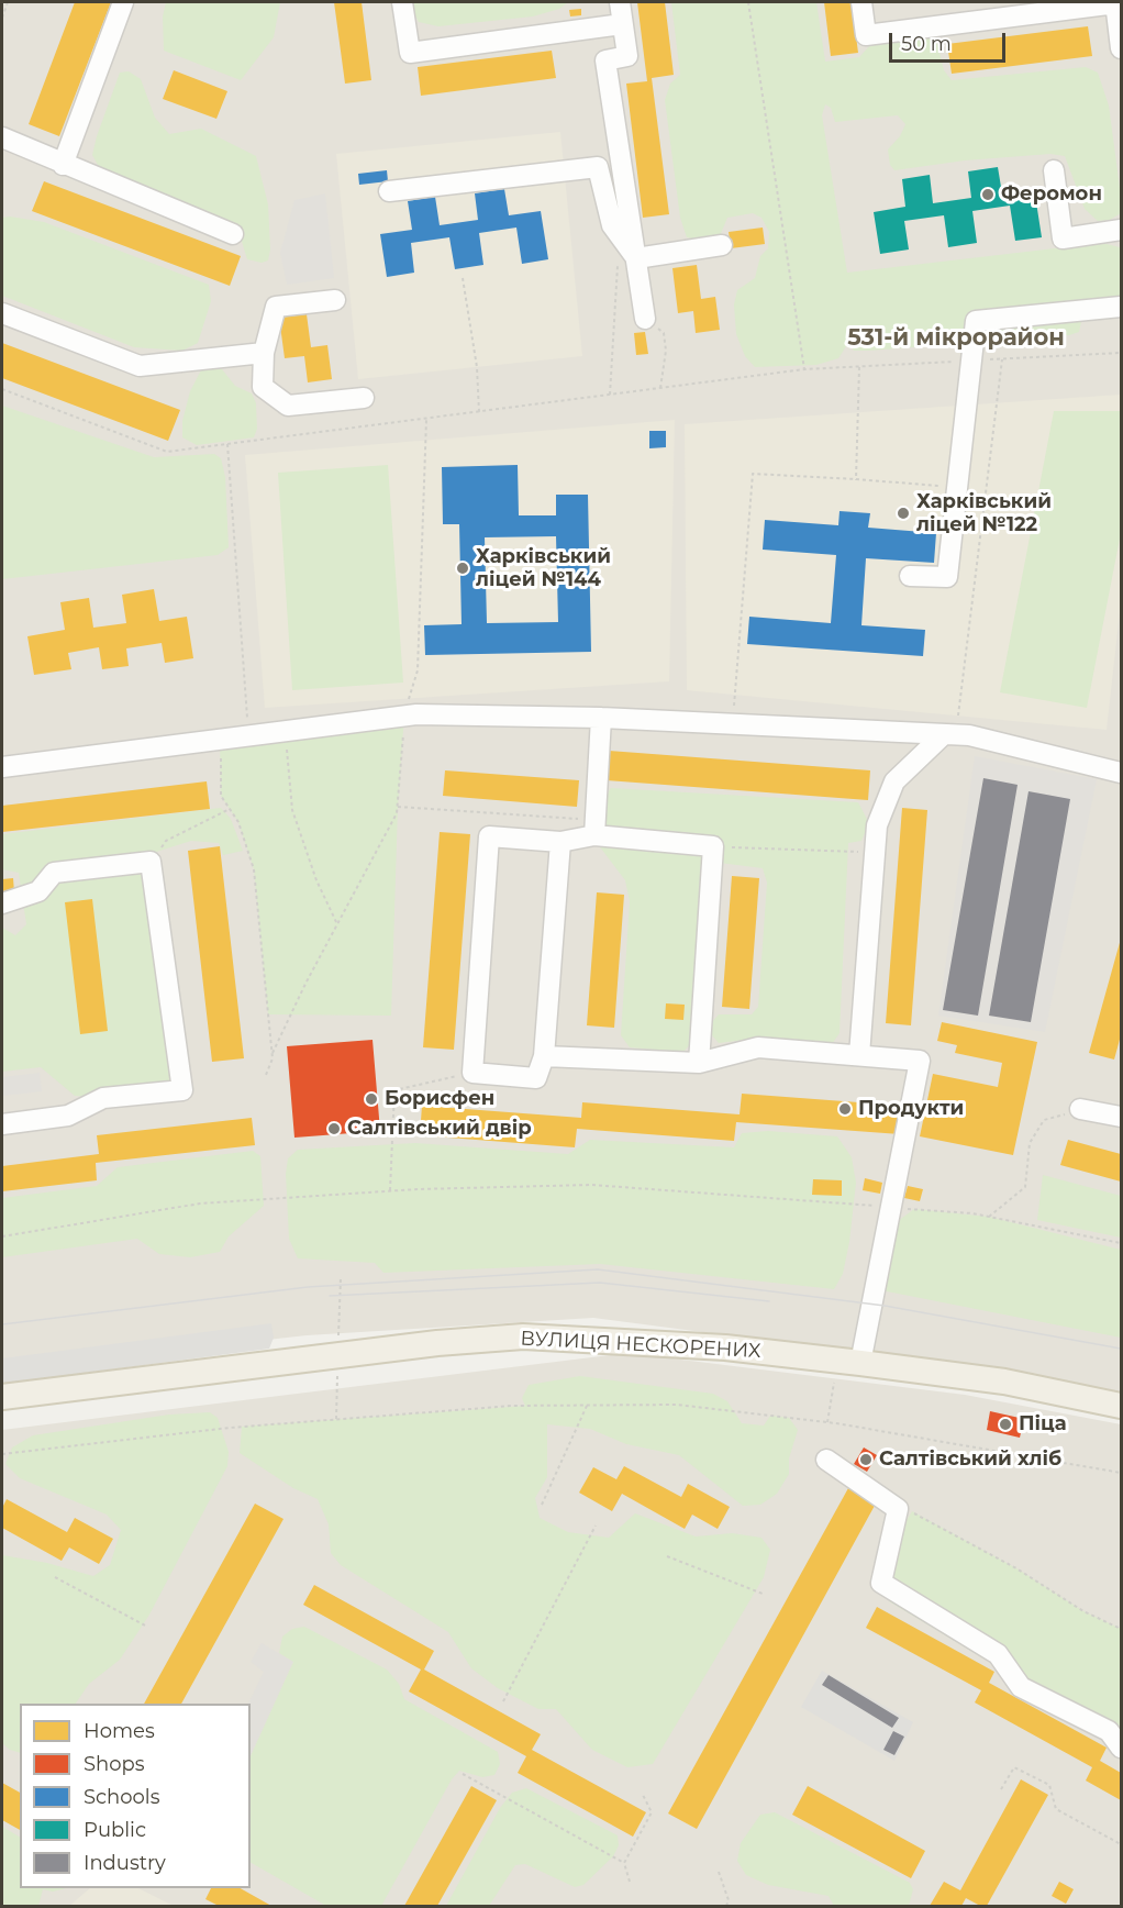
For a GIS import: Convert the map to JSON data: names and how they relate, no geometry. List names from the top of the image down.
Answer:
{
  "streets": {
    "main road": ["ВУЛИЦЯ НЕСКОРЕНИХ"]
  },
  "districts": ["531-й мікрорайон"],
  "places": [
    "Феромон",
    "Харківський ліцей №122",
    "Харківський ліцей №144",
    "Борисфен",
    "Продукти",
    "Салтівський двір",
    "Піца",
    "Салтівський хліб"
  ],
  "legend": [
    "Homes",
    "Shops",
    "Schools",
    "Public",
    "Industry"
  ],
  "scale_bar": "50 m"
}
